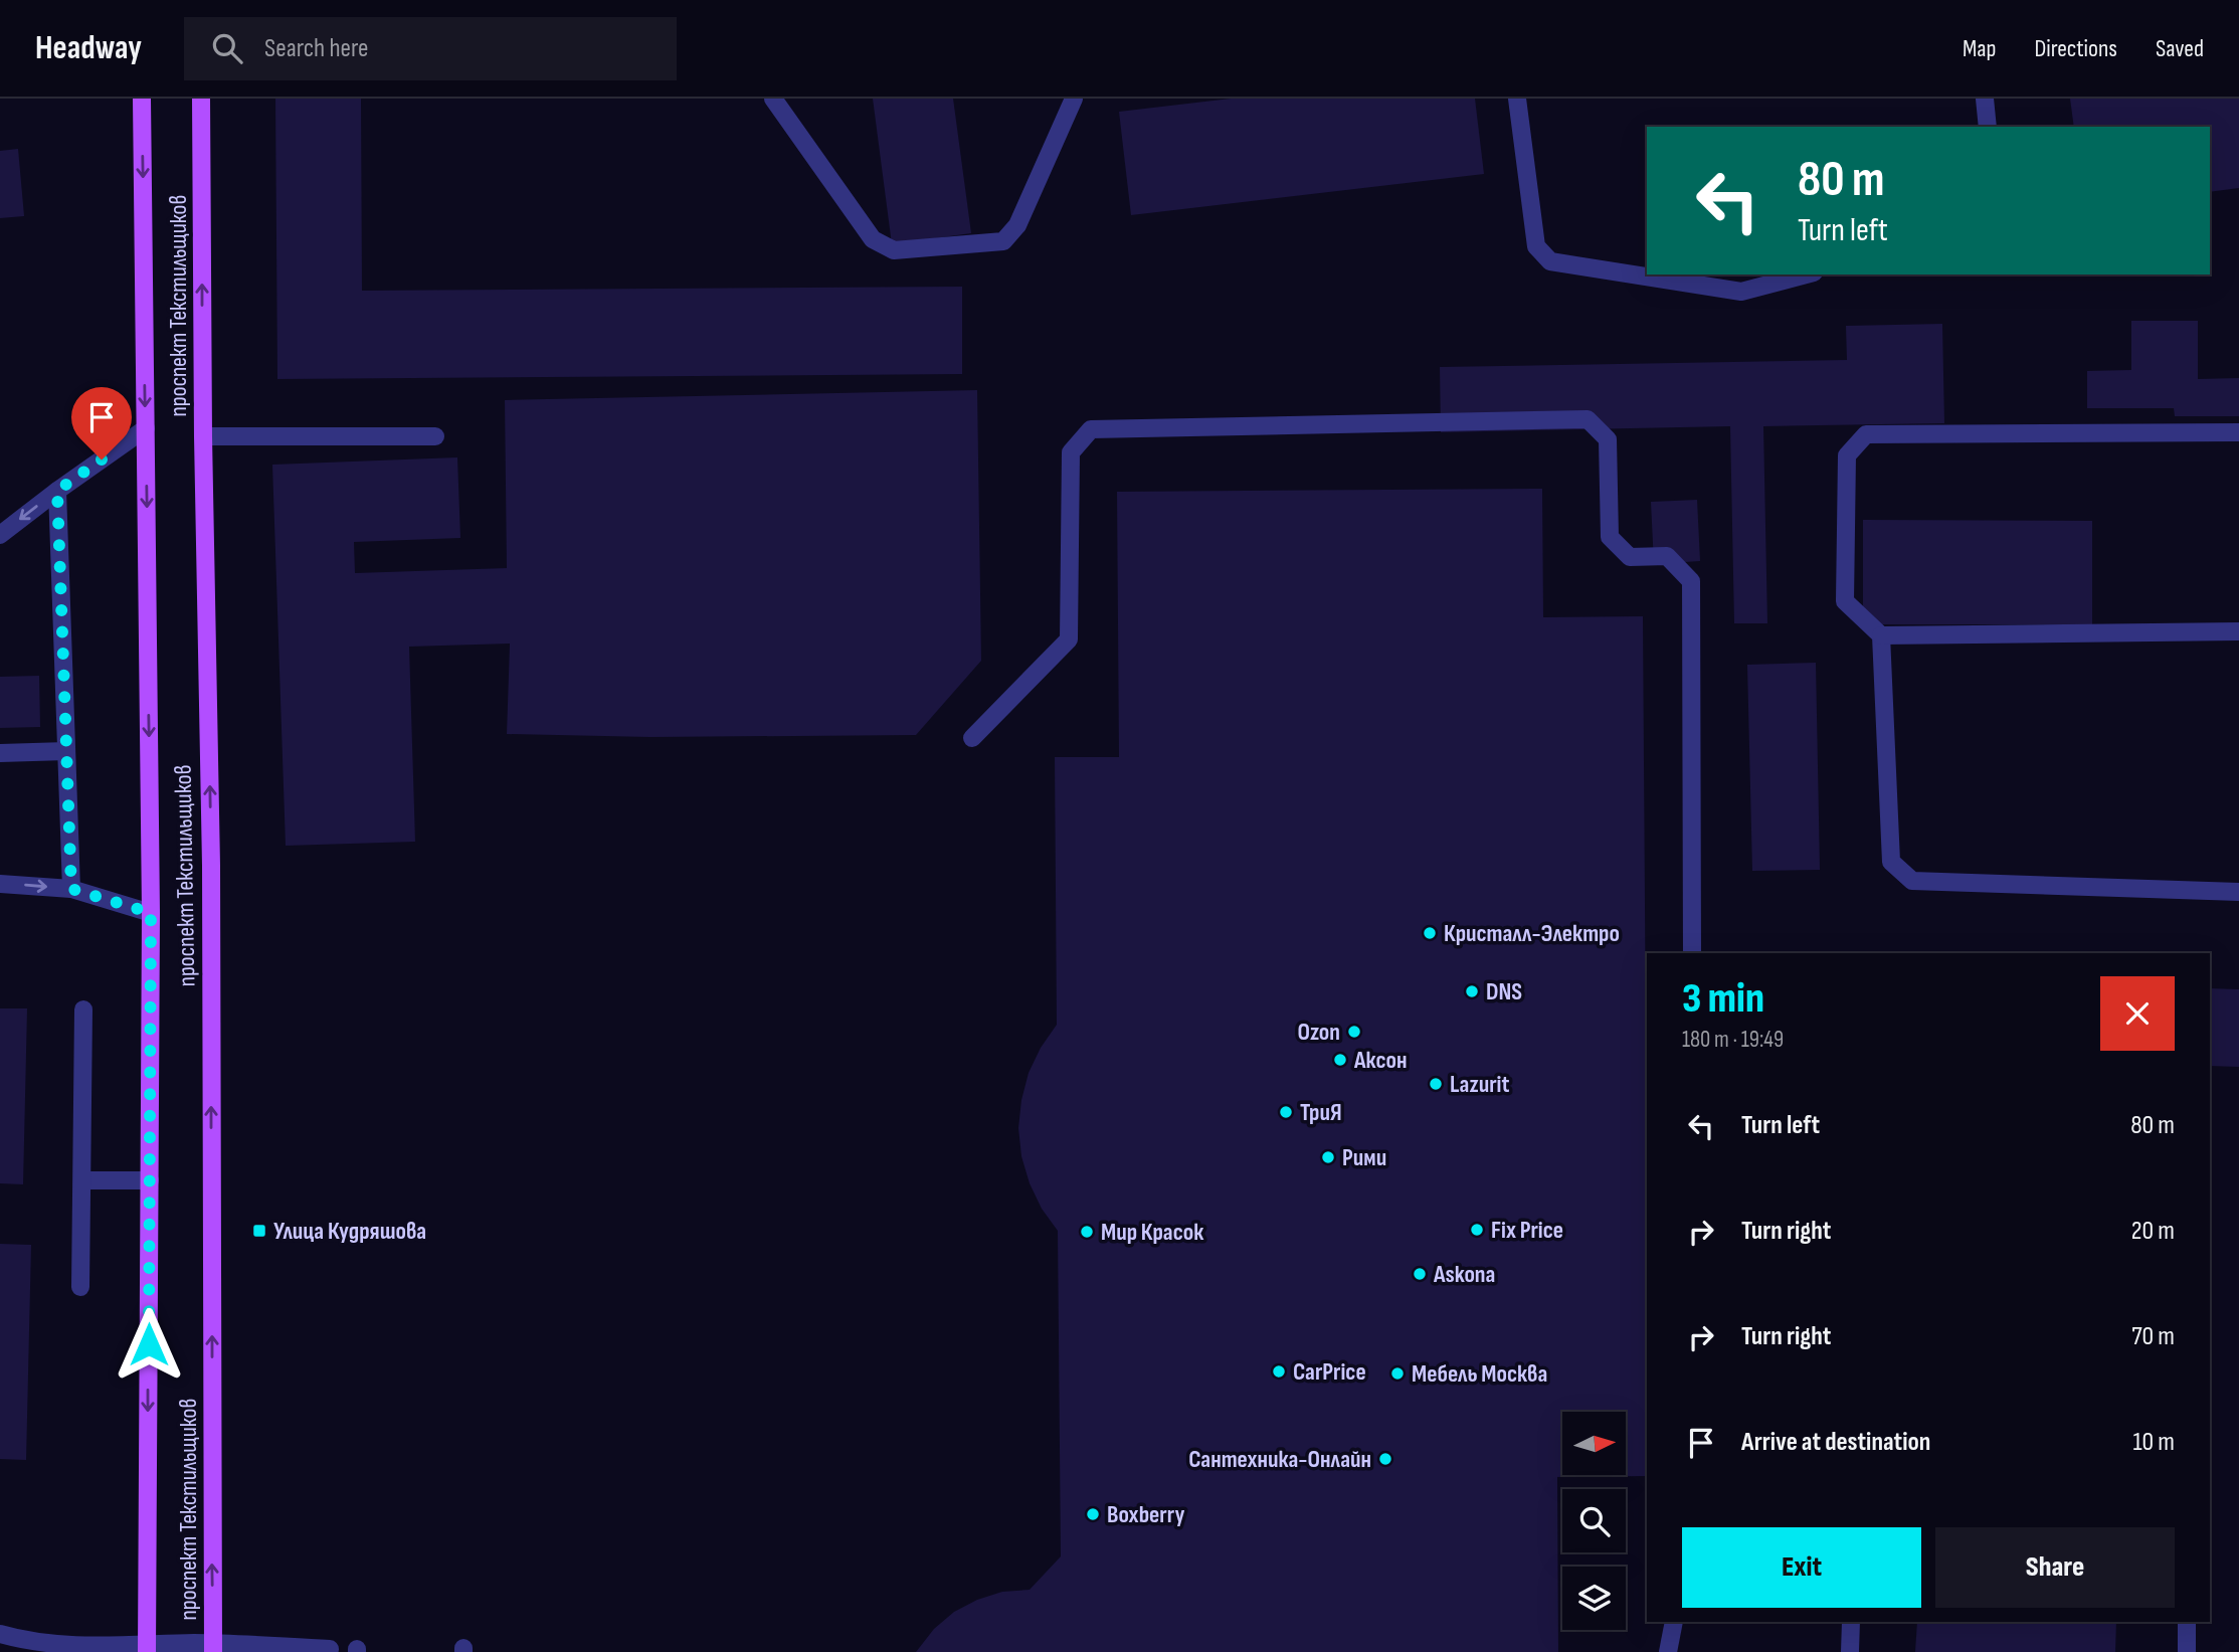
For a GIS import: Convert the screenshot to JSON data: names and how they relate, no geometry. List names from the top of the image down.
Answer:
{
  "streets": {
    "main road": ["проспект Текстильщиков"]
  },
  "places": {
    "other": [
      "Кристалл-Электро",
      "DNS",
      "Ozon",
      "Аксон",
      "Lazurit",
      "ТриЯ",
      "Рими",
      "Fix Price",
      "Мир Красок",
      "Askona",
      "CarPrice",
      "Мебель Москва",
      "Сантехника-Онлайн",
      "Boxberry"
    ],
    "transit": ["Улица Кудряшова"]
  },
  "north": "right",
  "page": {
    "header": "Headway",
    "search": "Search here",
    "nav": ["Map", "Directions", "Saved"],
    "turn": ["80 m", "Turn left"],
    "heading": ["3 min", "180 m · 19:49"],
    "list": [
      {
        "name": "Turn left",
        "value": "80 m"
      },
      {
        "name": "Turn right",
        "value": "20 m"
      },
      {
        "name": "Turn right",
        "value": "70 m"
      },
      {
        "name": "Arrive at destination",
        "value": "10 m"
      }
    ],
    "buttons": ["Exit", "Share"]
  }
}
